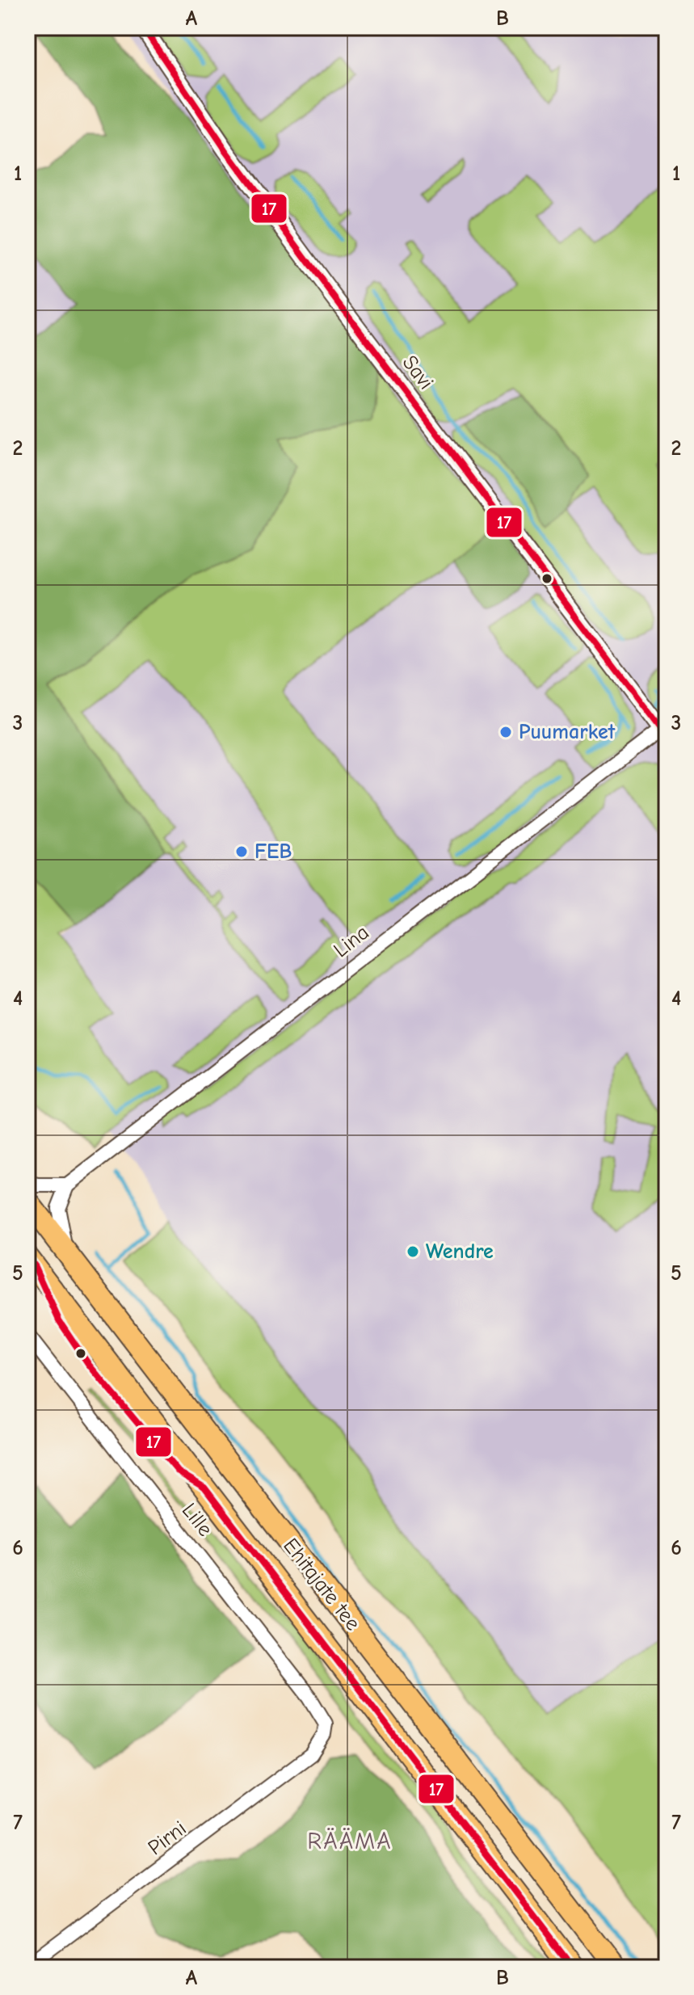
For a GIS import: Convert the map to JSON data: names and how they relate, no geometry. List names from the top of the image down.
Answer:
{
  "streets": {
    "highway": ["Ehitajate tee"],
    "street": [
      "Savi",
      "Lina",
      "Lille",
      "Pirni"
    ]
  },
  "crossings": [
    ["Savi", "Lina"],
    ["Lille", "Pirni"]
  ],
  "districts": ["RÄÄMA"],
  "places": ["Puumarket", "FEB", "Wendre"],
  "lines": ["transit line 17"],
  "grid": {
    "columns": ["A", "B"],
    "rows": [
      "1",
      "2",
      "3",
      "4",
      "5",
      "6",
      "7"
    ]
  }
}
